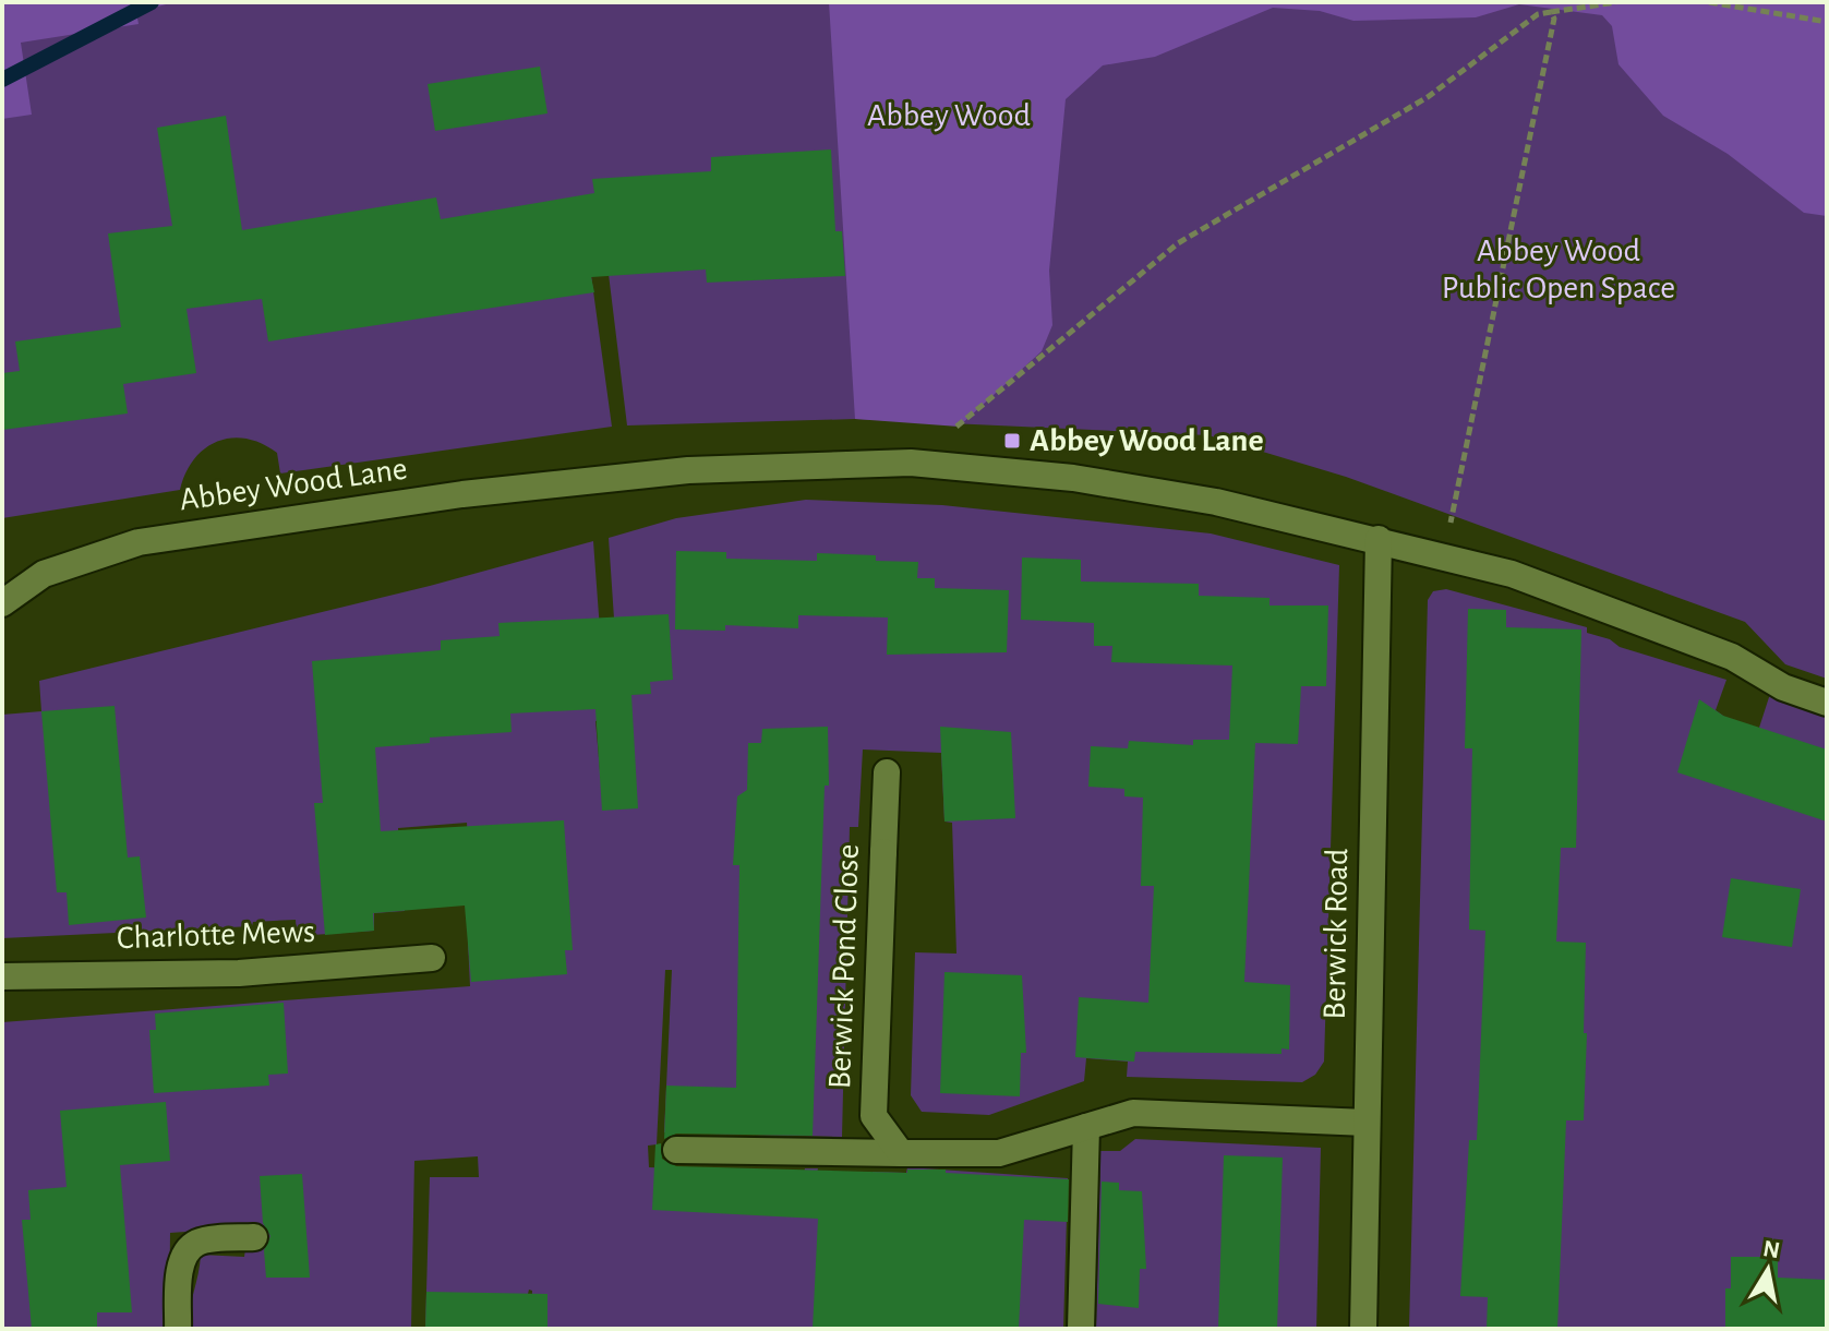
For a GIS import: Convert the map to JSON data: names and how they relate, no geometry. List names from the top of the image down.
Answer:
{
  "streets": {
    "street": [
      "Abbey Wood Lane",
      "Berwick Road",
      "Charlotte Mews",
      "Berwick Pond Close"
    ]
  },
  "crossings": [
    ["Abbey Wood Lane", "Berwick Road"]
  ],
  "parks": ["Abbey Wood", "Abbey Wood Public Open Space"],
  "places": {
    "transit": ["Abbey Wood Lane"]
  },
  "north": "top"
}
